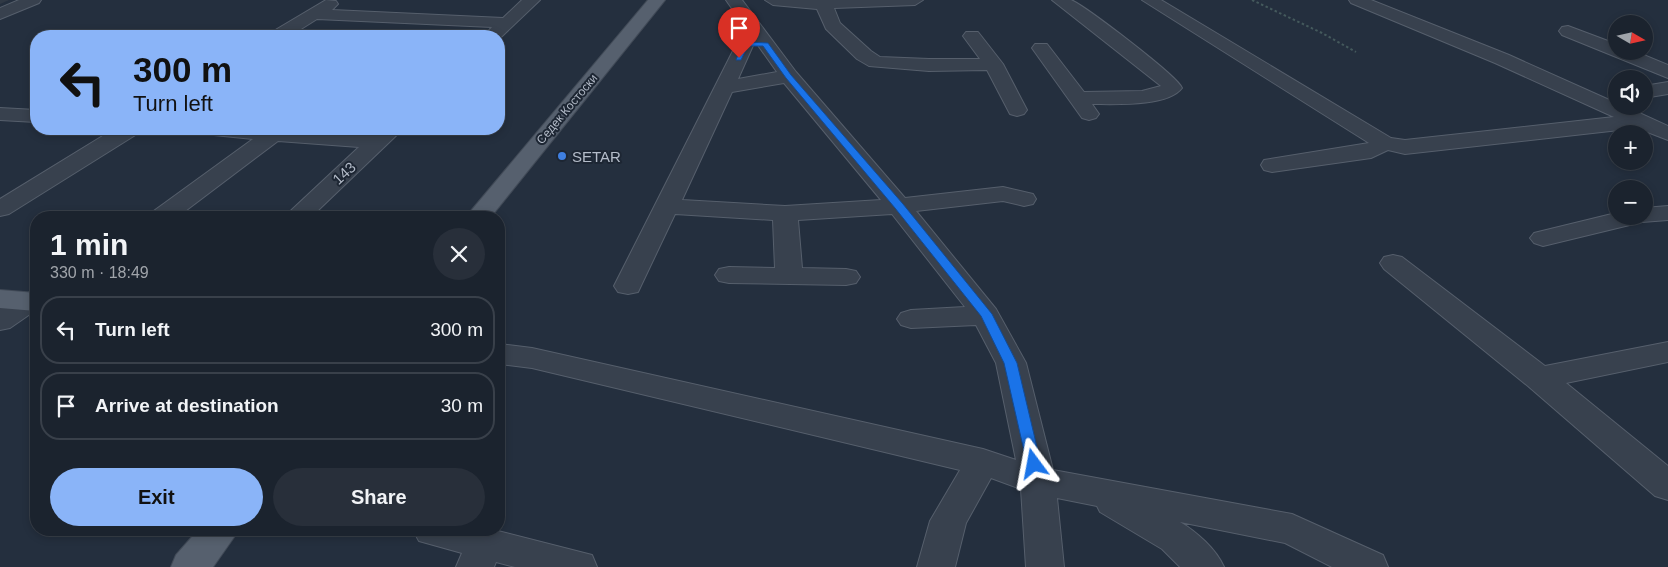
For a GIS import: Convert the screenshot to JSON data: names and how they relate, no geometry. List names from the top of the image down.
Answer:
{
  "streets": {
    "main road": ["Седек Костоски"],
    "street": ["143"]
  },
  "places": ["SETAR"],
  "north": "right",
  "page": {
    "map_buttons": ["+", "−"],
    "turn": ["300 m", "Turn left"],
    "heading": ["1 min", "330 m · 18:49"],
    "list": [
      {
        "name": "Turn left",
        "value": "300 m"
      },
      {
        "name": "Arrive at destination",
        "value": "30 m"
      }
    ],
    "buttons": ["Exit", "Share"]
  }
}
